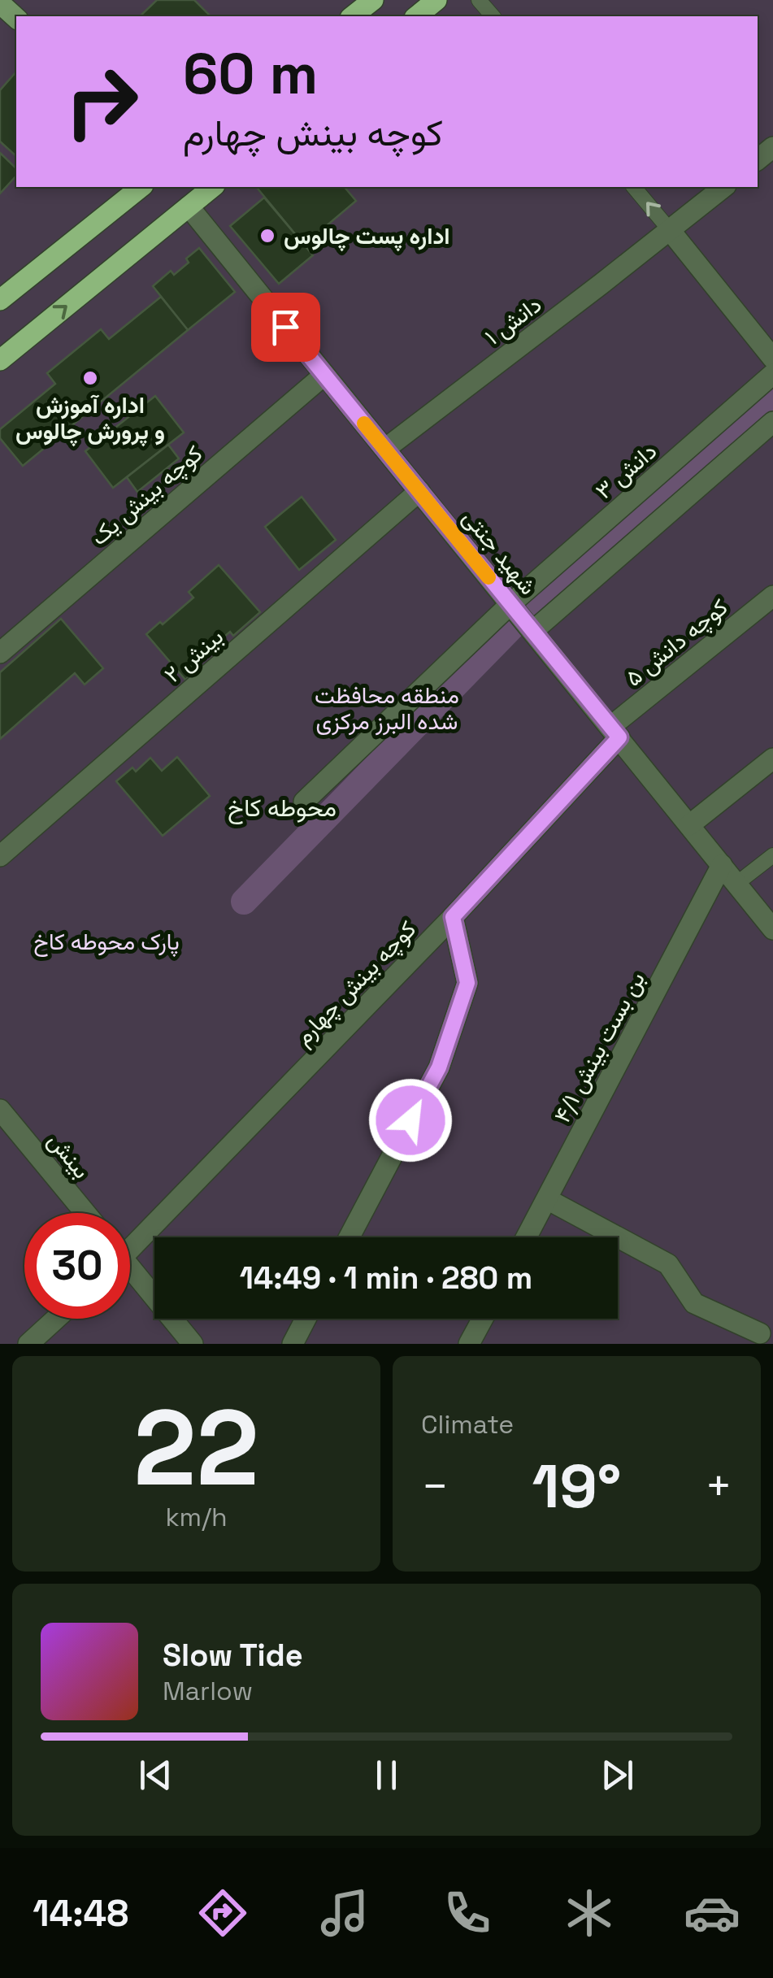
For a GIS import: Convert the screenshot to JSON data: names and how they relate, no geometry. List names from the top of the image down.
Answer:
{
  "streets": {
    "street": [
      "دانش ۱",
      "دانش ۳",
      "کوچه بینش یک",
      "شهید جنتی",
      "کوچه دانش ۵",
      "بینش ۲",
      "کوچه بینش چهارم",
      "بن بست بینش ۴/۱",
      "بینش"
    ]
  },
  "crossings": [
    ["دانش ۱", "شهید جنتی"],
    ["دانش ۳", "شهید جنتی"],
    ["کوچه بینش یک", "شهید جنتی"],
    ["شهید جنتی", "کوچه دانش ۵"],
    ["شهید جنتی", "بینش ۲"],
    ["شهید جنتی", "کوچه بینش چهارم"],
    ["شهید جنتی", "بن بست بینش ۴/۱"],
    ["کوچه دانش ۵", "کوچه بینش چهارم"]
  ],
  "districts": ["محوطه کاخ"],
  "parks": ["منطقه محافظت شده البرز مرکزی", "پارک محوطه کاخ"],
  "places": ["اداره پست چالوس", "اداره آموزش و پرورش چالوس"],
  "page": {
    "turn": ["60 m", "کوچه بینش چهارم"],
    "limit": "30",
    "trip": "14:49 · 1 min · 280 m",
    "tile": [
      ["22", "km/h"],
      "Climate"
    ],
    "heat": ["−", "19°", "+"],
    "song": ["Slow Tide", "Marlow"],
    "tabs": "14:48"
  }
}
